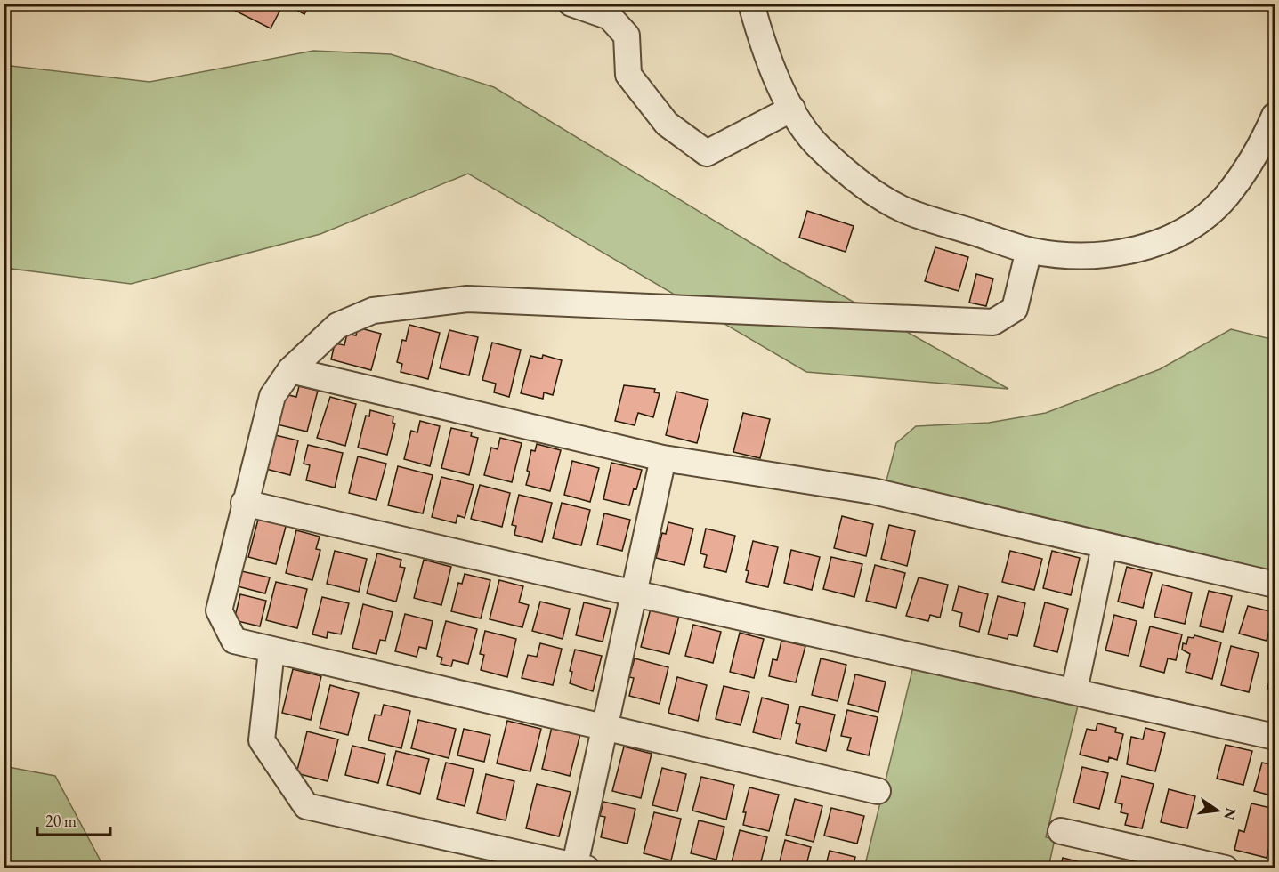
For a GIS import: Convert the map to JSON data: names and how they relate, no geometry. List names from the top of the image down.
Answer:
{
  "scale_bar": "20 m",
  "north": "right"
}
